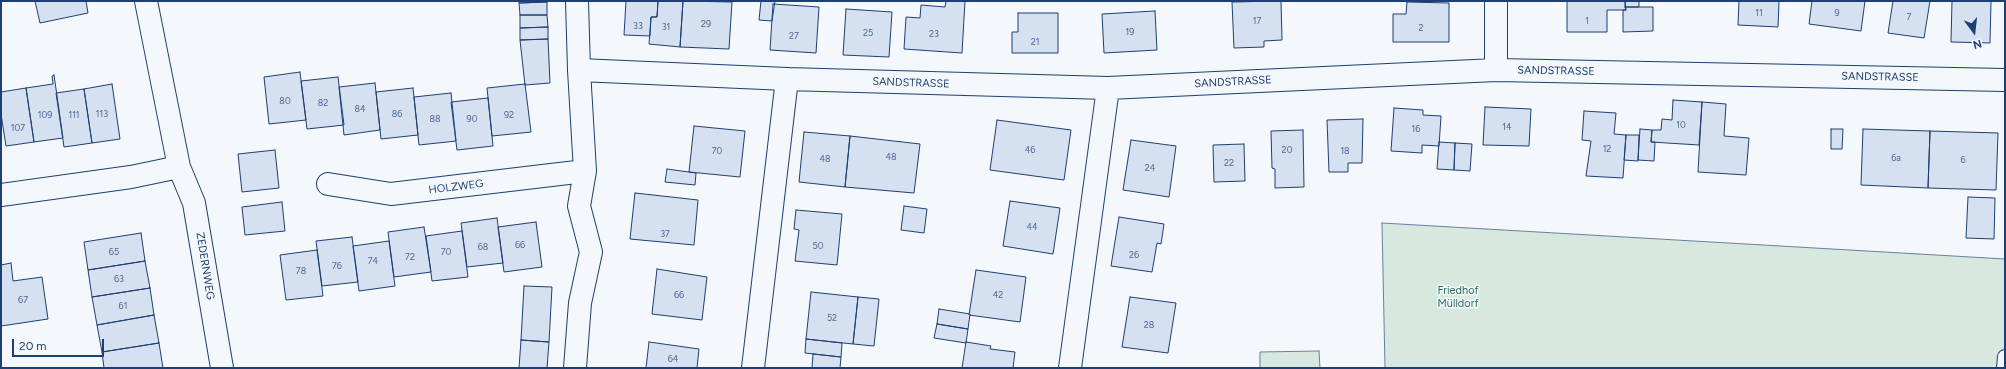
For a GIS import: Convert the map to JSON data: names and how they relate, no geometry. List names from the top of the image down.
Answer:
{
  "streets": {
    "street": ["SANDSTRASSE", "HOLZWEG", "ZEDERNWEG"]
  },
  "parks": ["Friedhof Mülldorf"],
  "house_numbers": [
    "11",
    "9",
    "7",
    "17",
    "1",
    "29",
    "33",
    "31",
    "2",
    "19",
    "25",
    "23",
    "27",
    "21",
    "80",
    "82",
    "84",
    "113",
    "86",
    "109",
    "111",
    "92",
    "88",
    "90",
    "10",
    "14",
    "107",
    "16",
    "12",
    "46",
    "20",
    "70",
    "18",
    "48",
    "6a",
    "48",
    "6",
    "22",
    "24",
    "44",
    "37",
    "66",
    "50",
    "68",
    "65",
    "70",
    "26",
    "72",
    "74",
    "76",
    "78",
    "63",
    "66",
    "42",
    "67",
    "61",
    "52",
    "28",
    "64"
  ],
  "scale_bar": "20 m",
  "north": "bottom"
}
